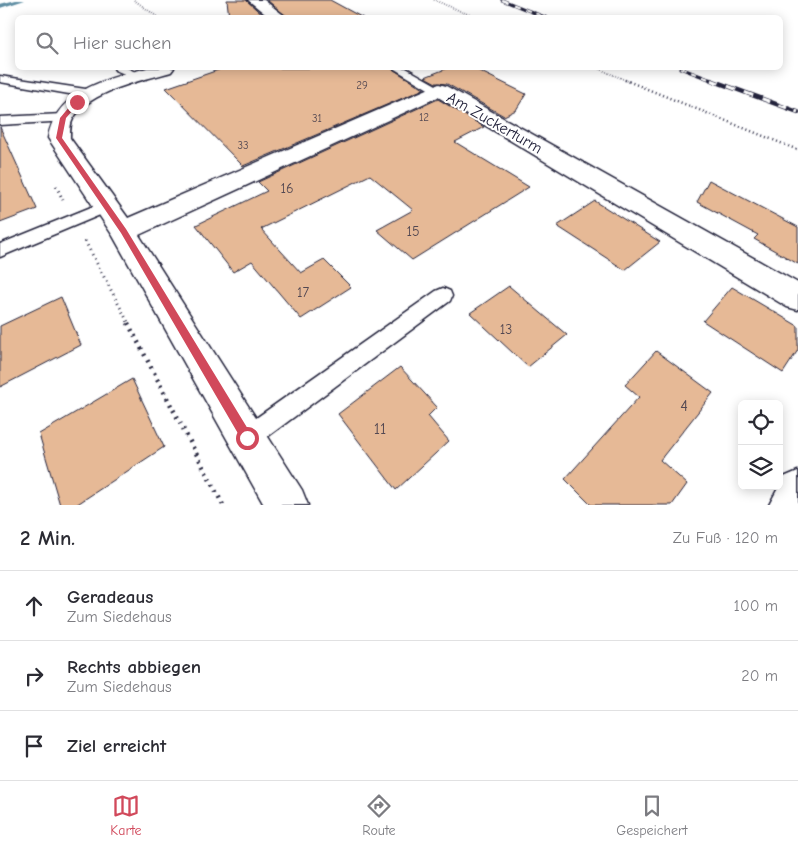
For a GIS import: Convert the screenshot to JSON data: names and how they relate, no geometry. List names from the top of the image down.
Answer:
{
  "streets": {
    "street": ["Am Zuckerturm"]
  },
  "house_numbers": [
    "29",
    "12",
    "31",
    "33",
    "16",
    "15",
    "17",
    "13",
    "4",
    "11"
  ],
  "page": {
    "search": "Hier suchen",
    "heading": ["2 Min.", "Zu Fuß · 120 m"],
    "list": [
      ["Geradeaus", "Zum Siedehaus", "100 m"],
      ["Rechts abbiegen", "Zum Siedehaus", "20 m"],
      "Ziel erreicht"
    ],
    "nav": ["Karte", "Route", "Gespeichert"]
  }
}
